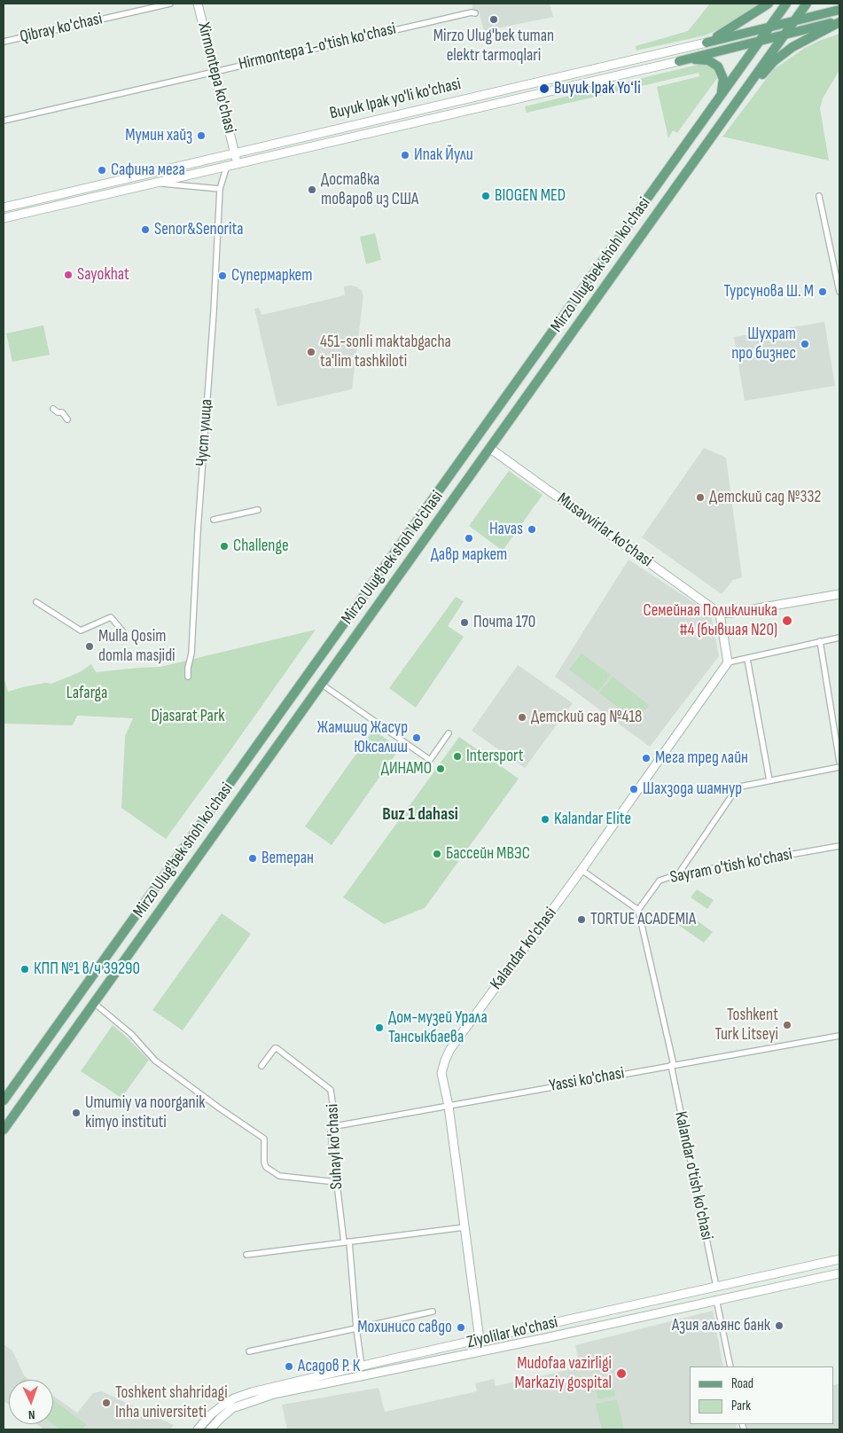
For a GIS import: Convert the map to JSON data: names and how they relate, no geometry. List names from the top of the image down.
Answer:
{
  "streets": {
    "main road": [
      "Xirmontepa ko'chasi",
      "Buyuk Ipak yo'li ko'chasi",
      "Mirzo Ulug'bek shoh ko'chasi",
      "Musavvirlar ko'chasi",
      "Kalandar ko'chasi",
      "Ziyolilar ko'chasi"
    ],
    "street": [
      "Qibray ko'chasi",
      "Hirmontepa 1-o'tish ko'chasi",
      "Чуст улица",
      "Sayram o'tish ko'chasi",
      "Yassi ko'chasi",
      "Suhayl ko'chasi",
      "Kalandar o'tish ko'chasi"
    ]
  },
  "crossings": [
    ["Hirmontepa 1-o'tish ko'chasi", "Xirmontepa ko'chasi"],
    ["Xirmontepa ko'chasi", "Buyuk Ipak yo'li ko'chasi"],
    ["Xirmontepa ko'chasi", "Чуст улица"],
    ["Buyuk Ipak yo'li ko'chasi", "Mirzo Ulug'bek shoh ko'chasi"],
    ["Mirzo Ulug'bek shoh ko'chasi", "Musavvirlar ko'chasi"],
    ["Sayram o'tish ko'chasi", "Kalandar o'tish ko'chasi"],
    ["Kalandar ko'chasi", "Yassi ko'chasi"],
    ["Kalandar ko'chasi", "Ziyolilar ko'chasi"],
    ["Yassi ko'chasi", "Suhayl ko'chasi"],
    ["Yassi ko'chasi", "Kalandar o'tish ko'chasi"],
    ["Suhayl ko'chasi", "Ziyolilar ko'chasi"],
    ["Kalandar o'tish ko'chasi", "Ziyolilar ko'chasi"]
  ],
  "districts": ["Buz 1 dahasi"],
  "parks": ["Lafarga", "Djasarat Park"],
  "places": [
    "Mirzo Ulug'bek tuman elektr tarmoqlari",
    "Buyuk Ipak Yoʻli",
    "Мумин хайз",
    "Ипак Йули",
    "Сафина мега",
    "Доставка товаров из США",
    "BIOGEN MED",
    "Senor&Senorita",
    "Sayokhat",
    "Супермаркет",
    "Турсунова Ш. М",
    "Шухрат про бизнес",
    "451-sonli maktabgacha ta'lim tashkiloti",
    "Детский сад №332",
    "Havas",
    "Давр маркет",
    "Challenge",
    "Семейная Поликлиника #4 (бывшая N20)",
    "Почта 170",
    "Mulla Qosim domla masjidi",
    "Детский сад №418",
    "Жамшид Жасур Юксалиш",
    "Intersport",
    "Мега тред лайн",
    "ДИНАМО",
    "Шахзода шамнур",
    "Kalandar Elite",
    "Бассейн МВЭС",
    "Ветеран",
    "TORTUE ACADEMIA",
    "КПП №1 в/ч 39290",
    "Toshkent Turk Litseyi",
    "Дом-музей Урала Тансыкбаева",
    "Umumiy va noorganik kimyo instituti",
    "Азия альянс банк",
    "Мохинисо савдо",
    "Асадов Р. К",
    "Mudofaa vazirligi Markaziy gospital",
    "Toshkent shahridagi Inha universiteti"
  ],
  "legend": ["Road", "Park"],
  "north": "bottom"
}
